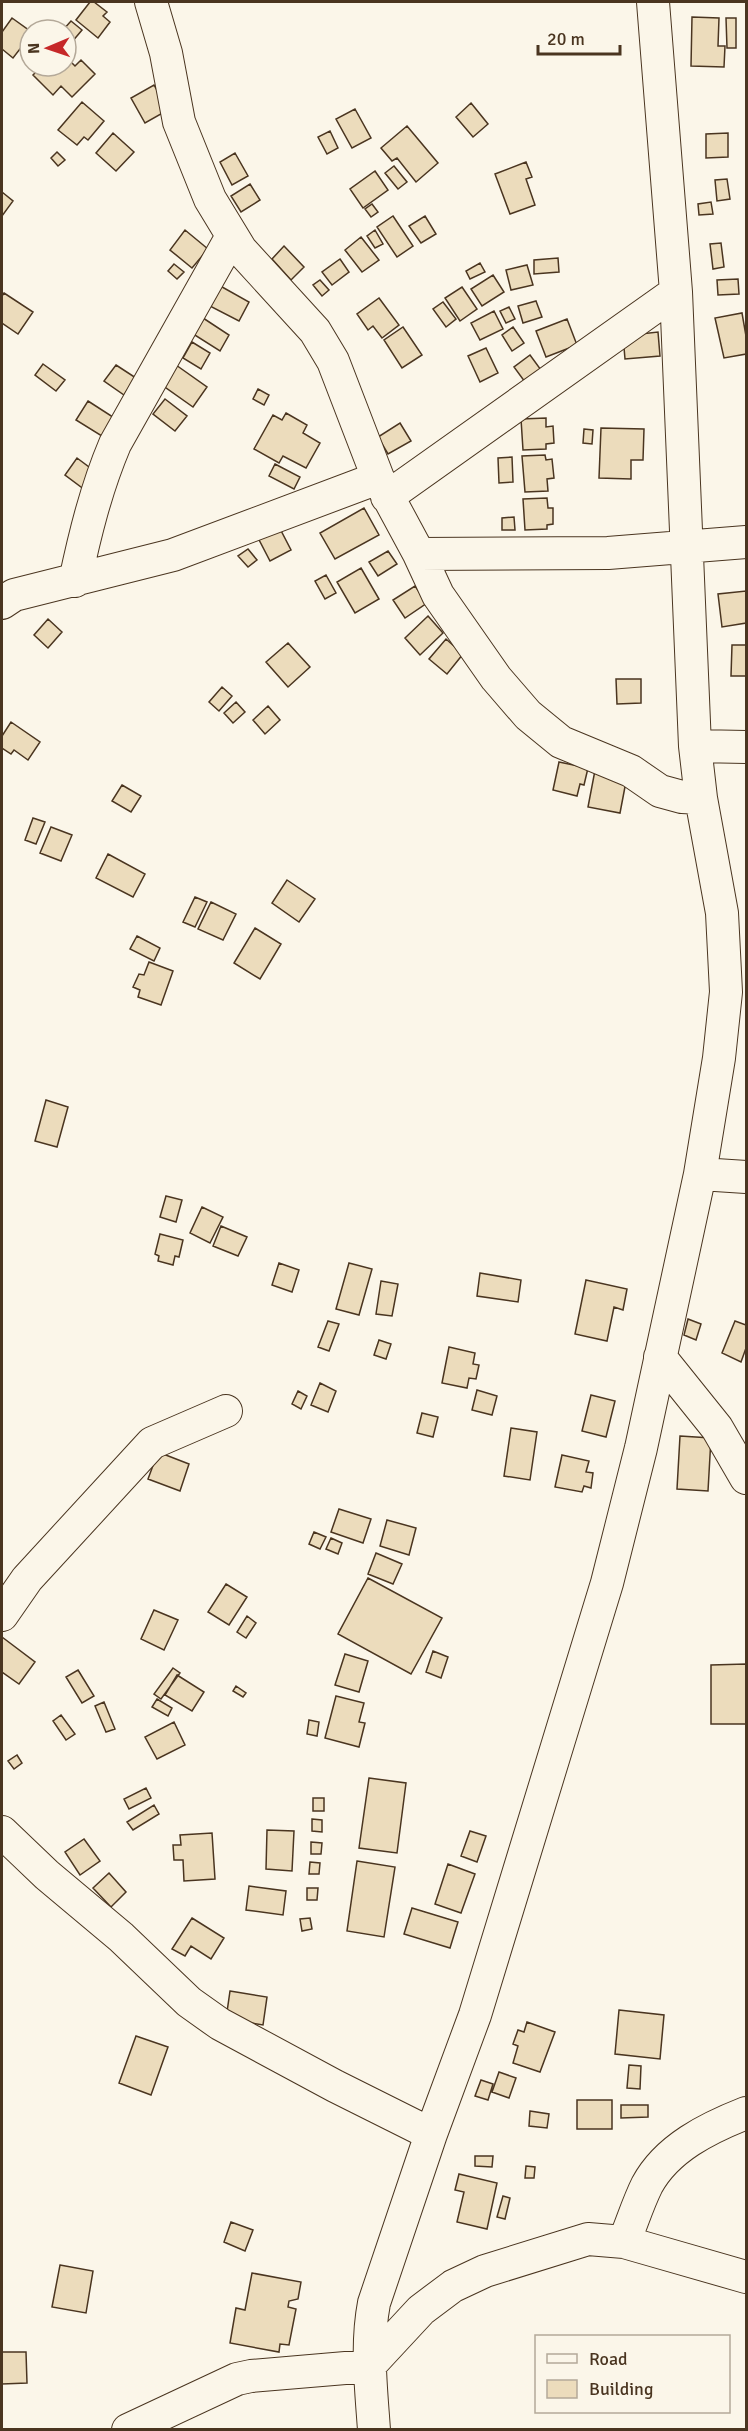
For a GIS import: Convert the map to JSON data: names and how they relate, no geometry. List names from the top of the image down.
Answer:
{
  "legend": ["Road", "Building"],
  "scale_bar": "20 m",
  "north": "left"
}
